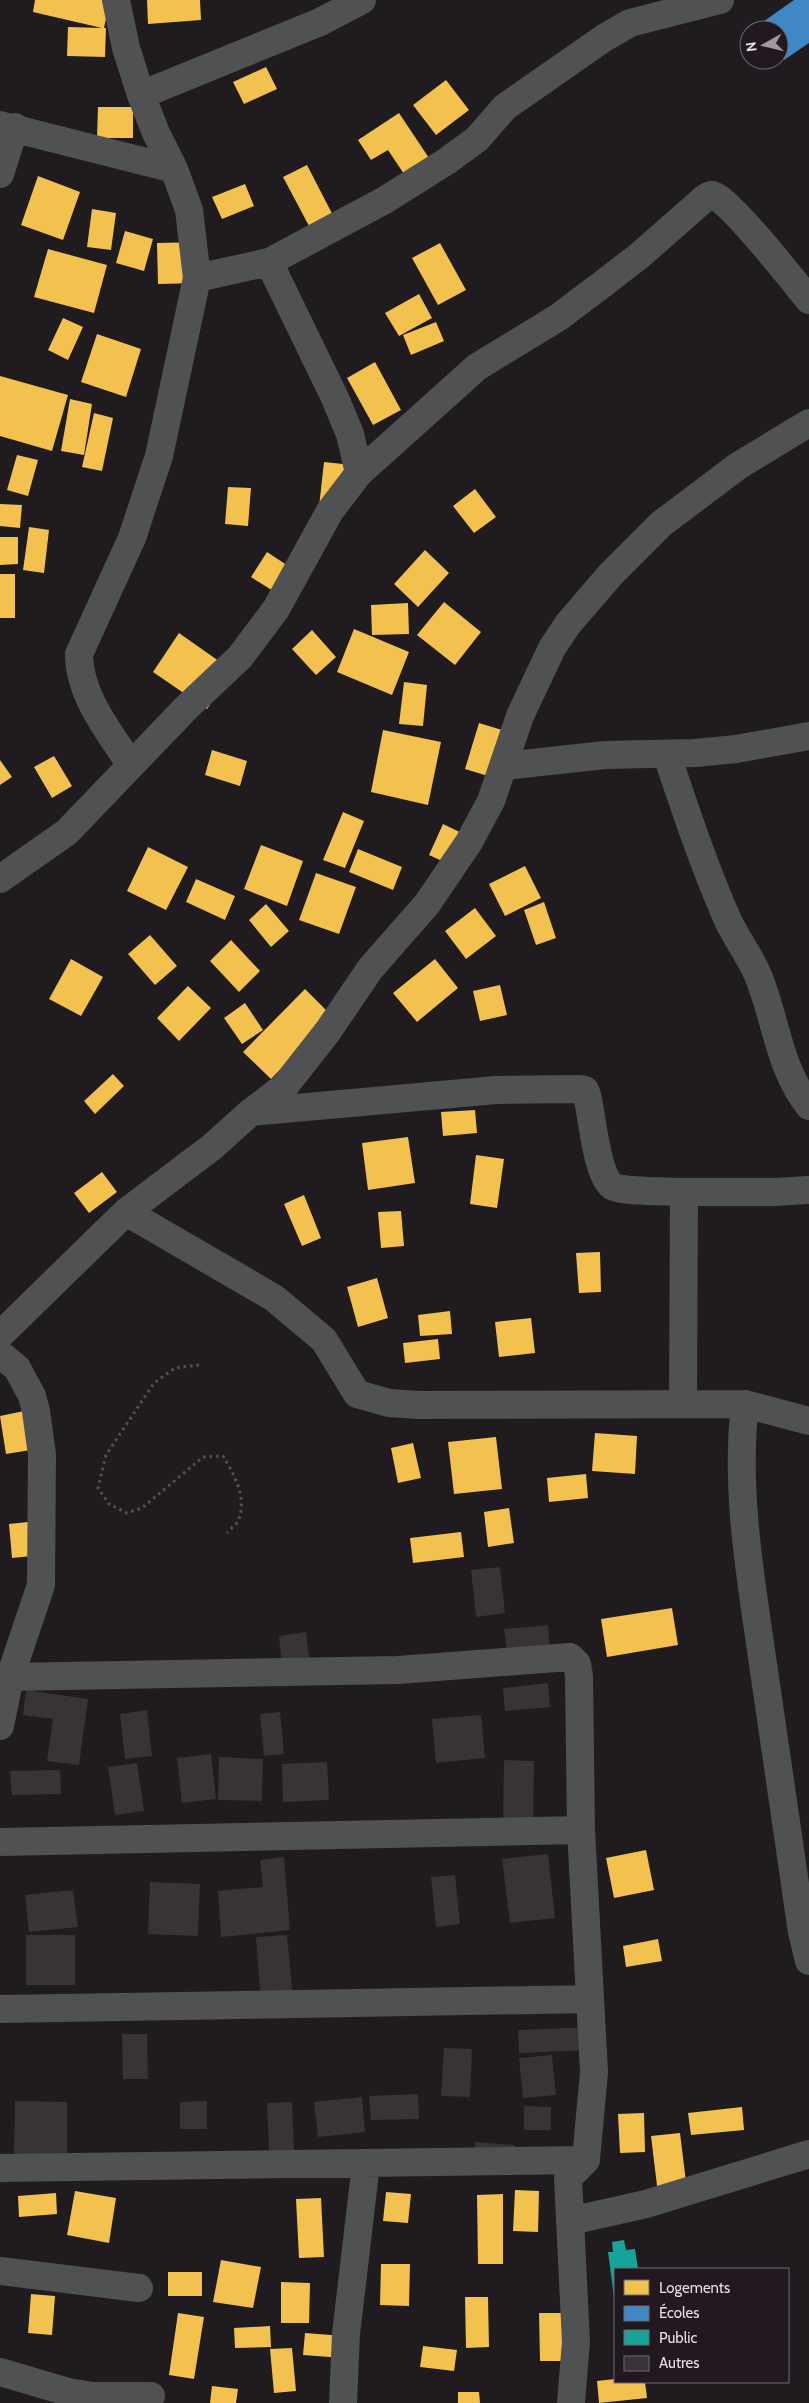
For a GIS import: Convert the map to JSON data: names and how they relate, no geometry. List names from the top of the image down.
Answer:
{
  "legend": [
    "Logements",
    "Écoles",
    "Public",
    "Autres"
  ],
  "north": "left"
}
